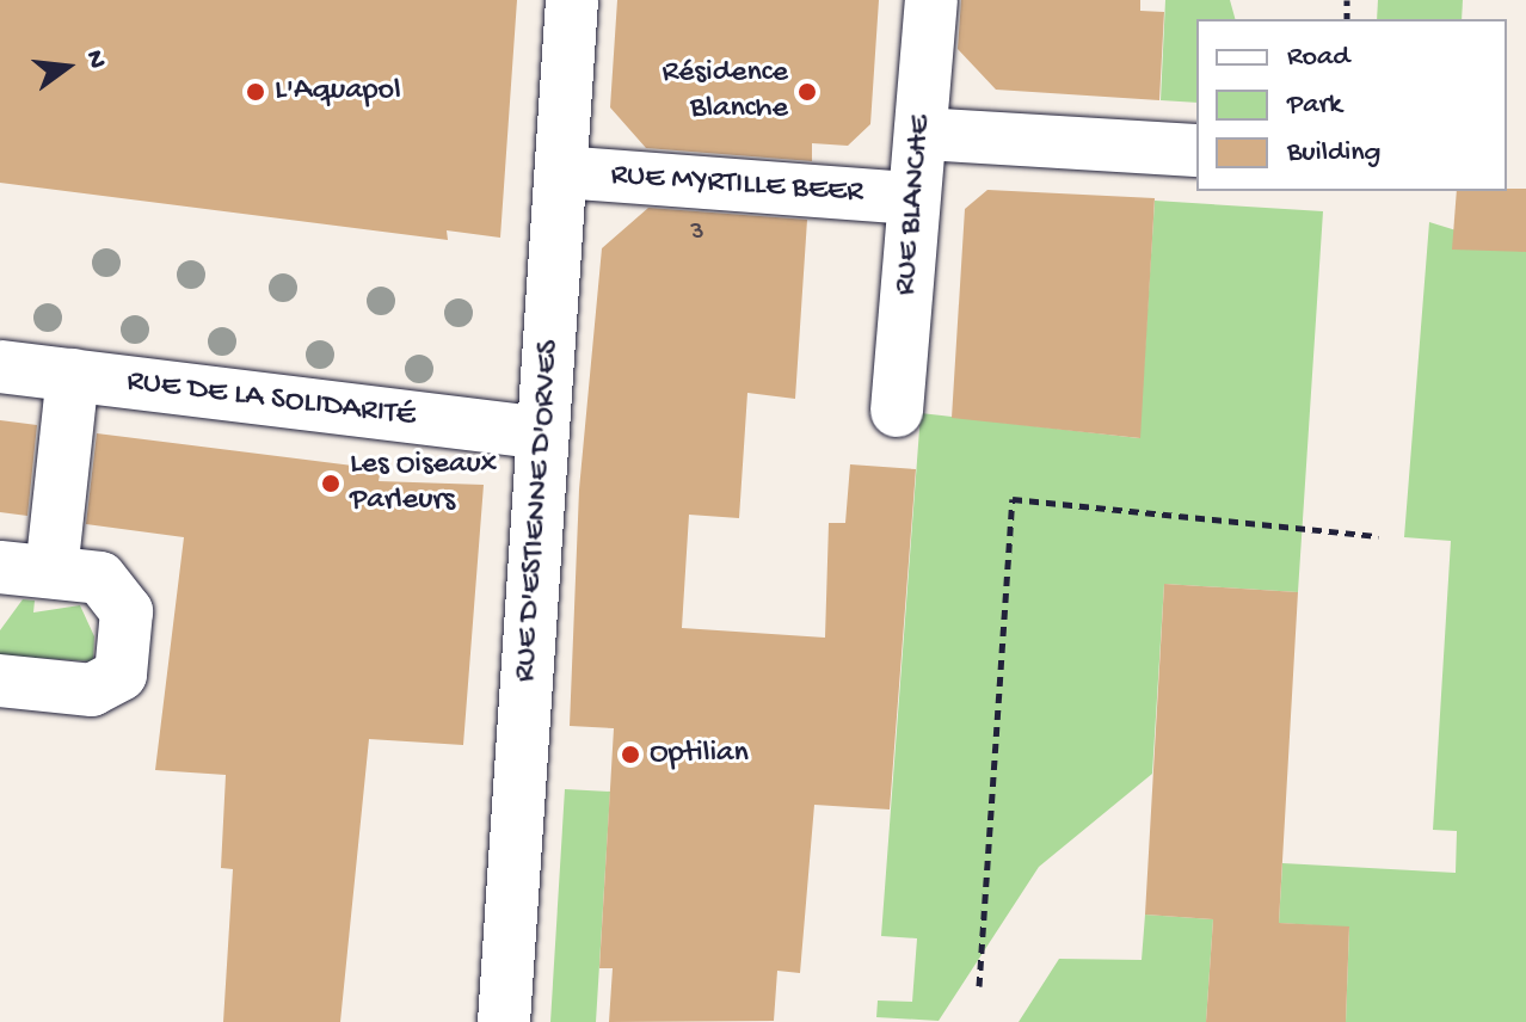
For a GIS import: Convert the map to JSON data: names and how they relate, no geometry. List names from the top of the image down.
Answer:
{
  "streets": {
    "street": [
      "RUE MYRTILLE BEER",
      "RUE BLANCHE",
      "RUE DE LA SOLIDARITÉ",
      "RUE D'ESTIENNE D'ORVES"
    ]
  },
  "crossings": [
    ["RUE MYRTILLE BEER", "RUE BLANCHE"],
    ["RUE MYRTILLE BEER", "RUE D'ESTIENNE D'ORVES"],
    ["RUE DE LA SOLIDARITÉ", "RUE D'ESTIENNE D'ORVES"]
  ],
  "places": [
    "L'Aquapol",
    "Résidence Blanche",
    "Les Oiseaux Parleurs",
    "Optilian"
  ],
  "house_numbers": ["3"],
  "legend": ["Road", "Park", "Building"],
  "north": "right"
}
